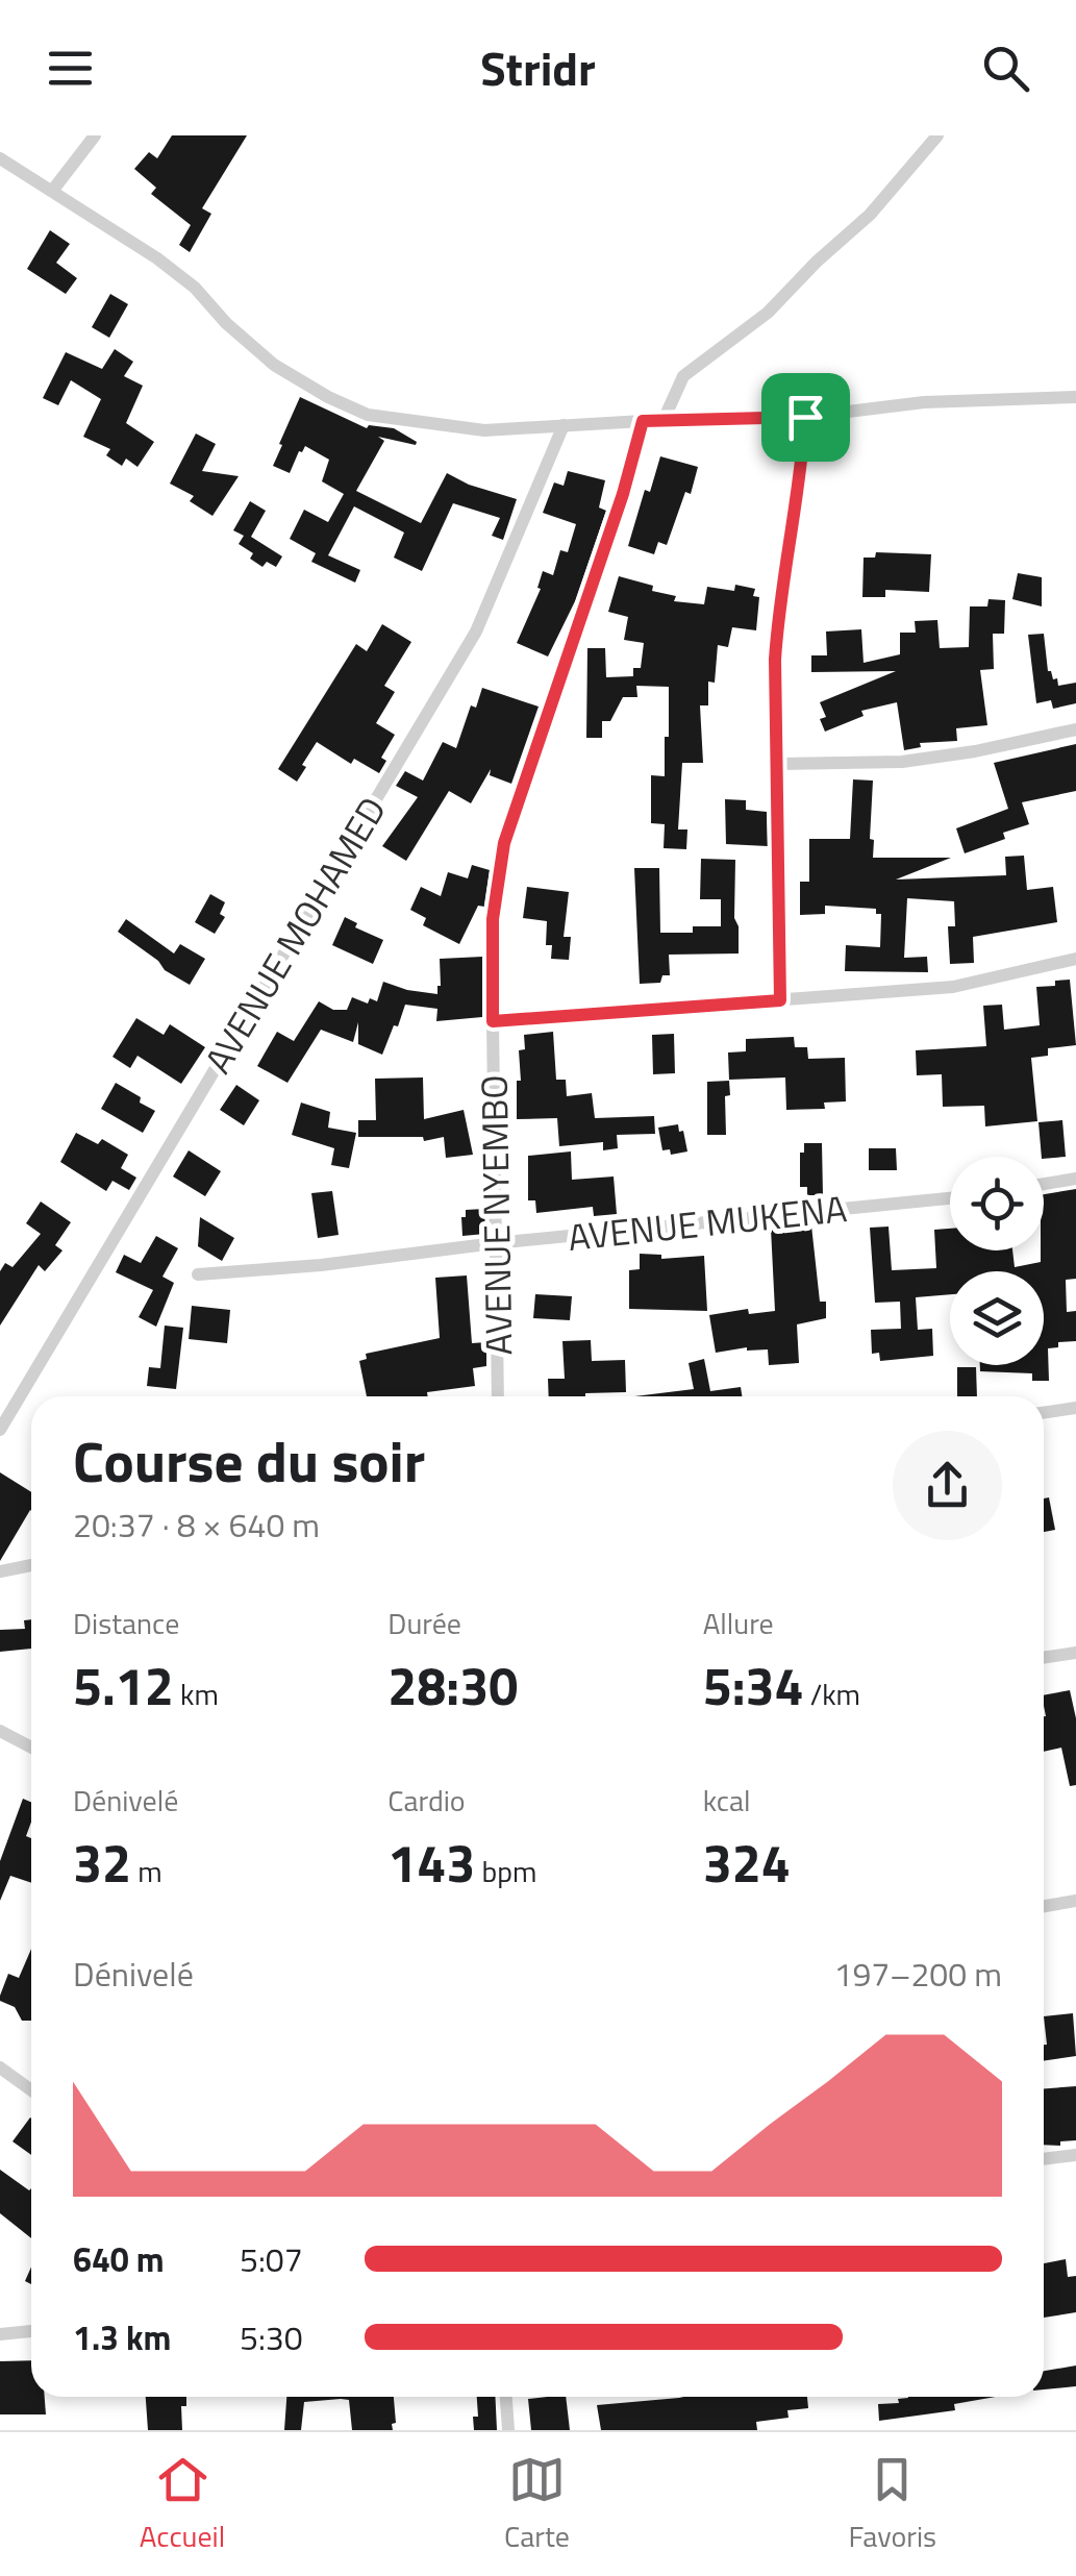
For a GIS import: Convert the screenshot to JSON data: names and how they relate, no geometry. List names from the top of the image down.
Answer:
{
  "streets": {
    "street": ["AVENUE MOHAMED", "AVENUE NYEMBO", "AVENUE MUKENA"]
  },
  "crossings": [
    ["AVENUE NYEMBO", "AVENUE MUKENA"]
  ],
  "page": {
    "header": "Stridr",
    "heading": ["Course du soir", "20:37 · 8 × 640 m"],
    "stats": [
      ["Distance", "5.12 km"],
      ["Durée", "28:30"],
      ["Allure", "5:34 /km"],
      ["Dénivelé", "32 m"],
      ["Cardio", "143 bpm"],
      ["kcal", "324"]
    ],
    "chart": ["Dénivelé", "197–200 m"],
    "list": [
      {
        "name": "640 m",
        "note": "5:07"
      },
      {
        "name": "1.3 km",
        "note": "5:30"
      }
    ],
    "tabs": ["Accueil", "Carte", "Favoris"]
  }
}
